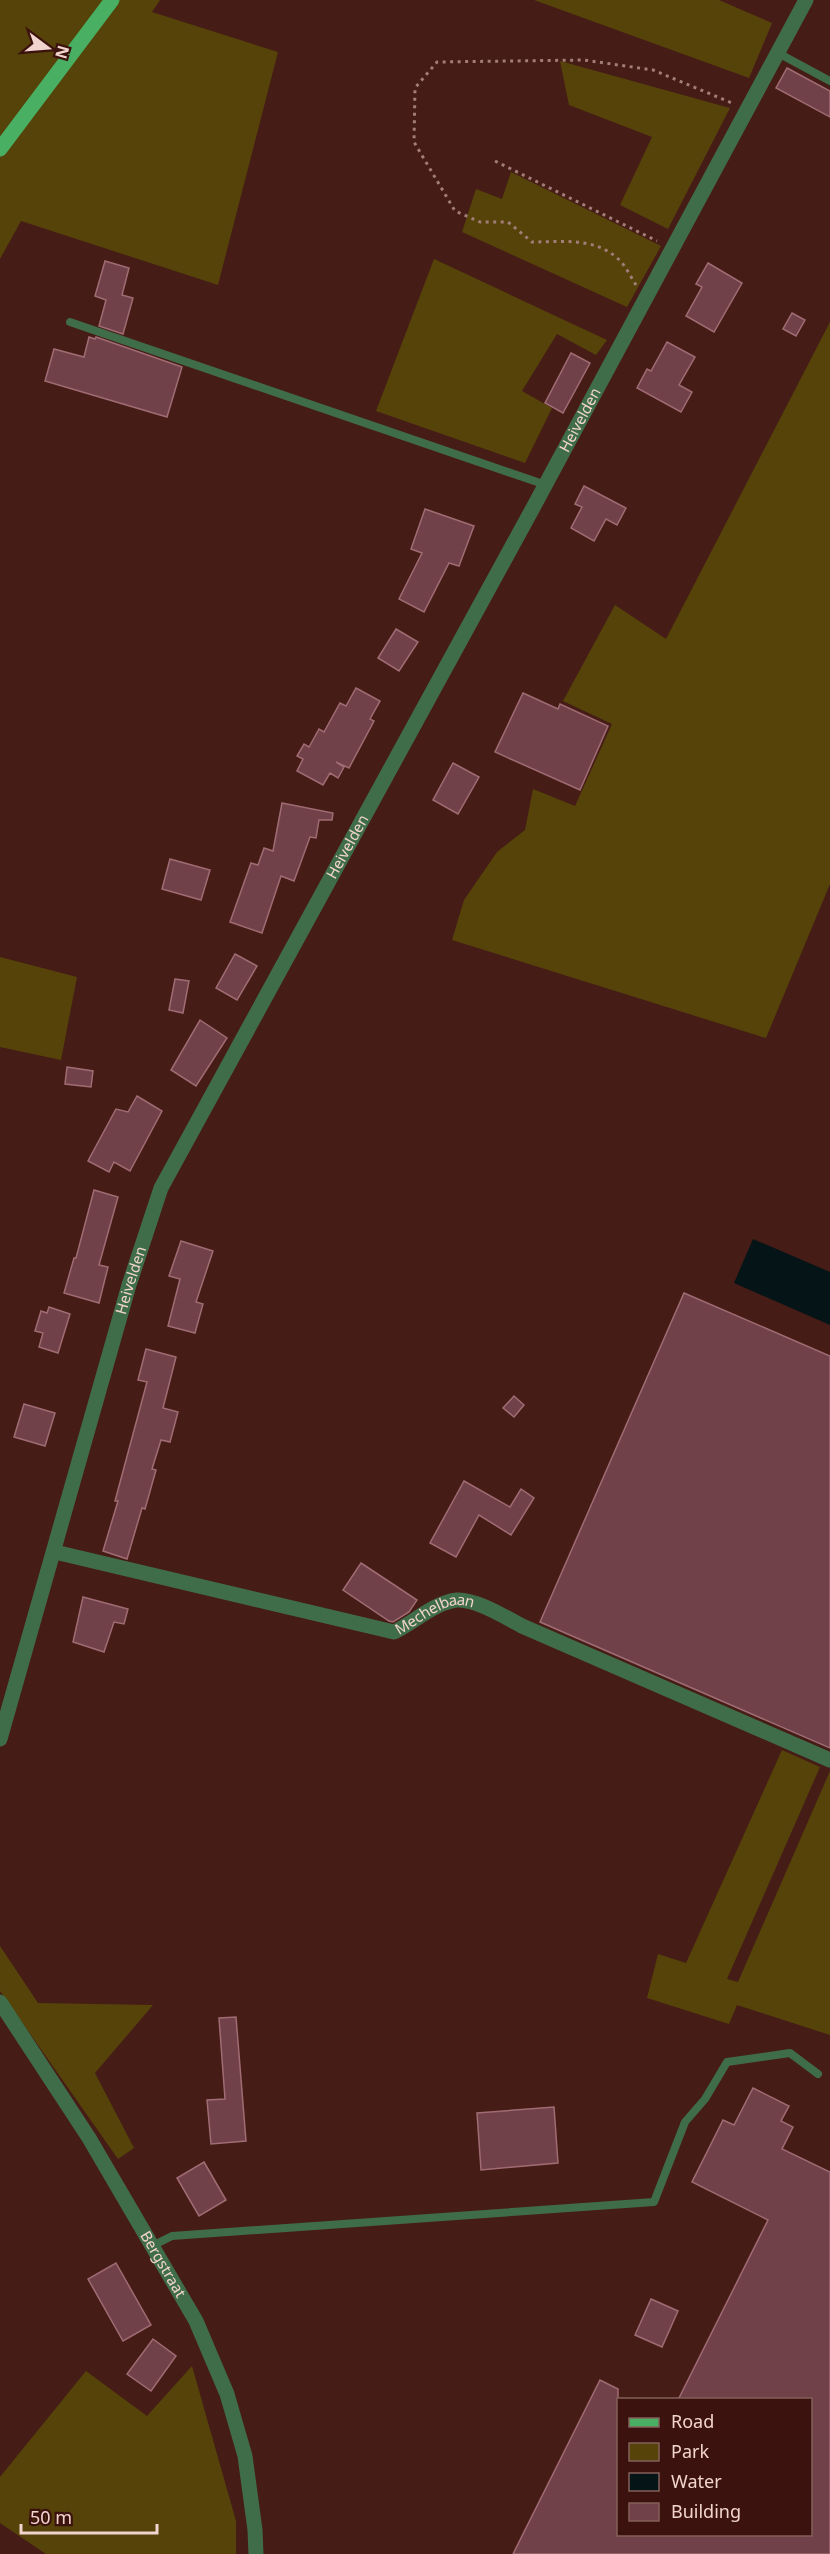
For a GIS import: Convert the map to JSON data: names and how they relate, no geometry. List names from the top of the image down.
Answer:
{
  "streets": {
    "street": ["Heivelden", "Mechelbaan", "Bergstraat"]
  },
  "crossings": [
    ["Heivelden", "Mechelbaan"]
  ],
  "legend": [
    "Road",
    "Park",
    "Water",
    "Building"
  ],
  "scale_bar": "50 m",
  "north": "right"
}
